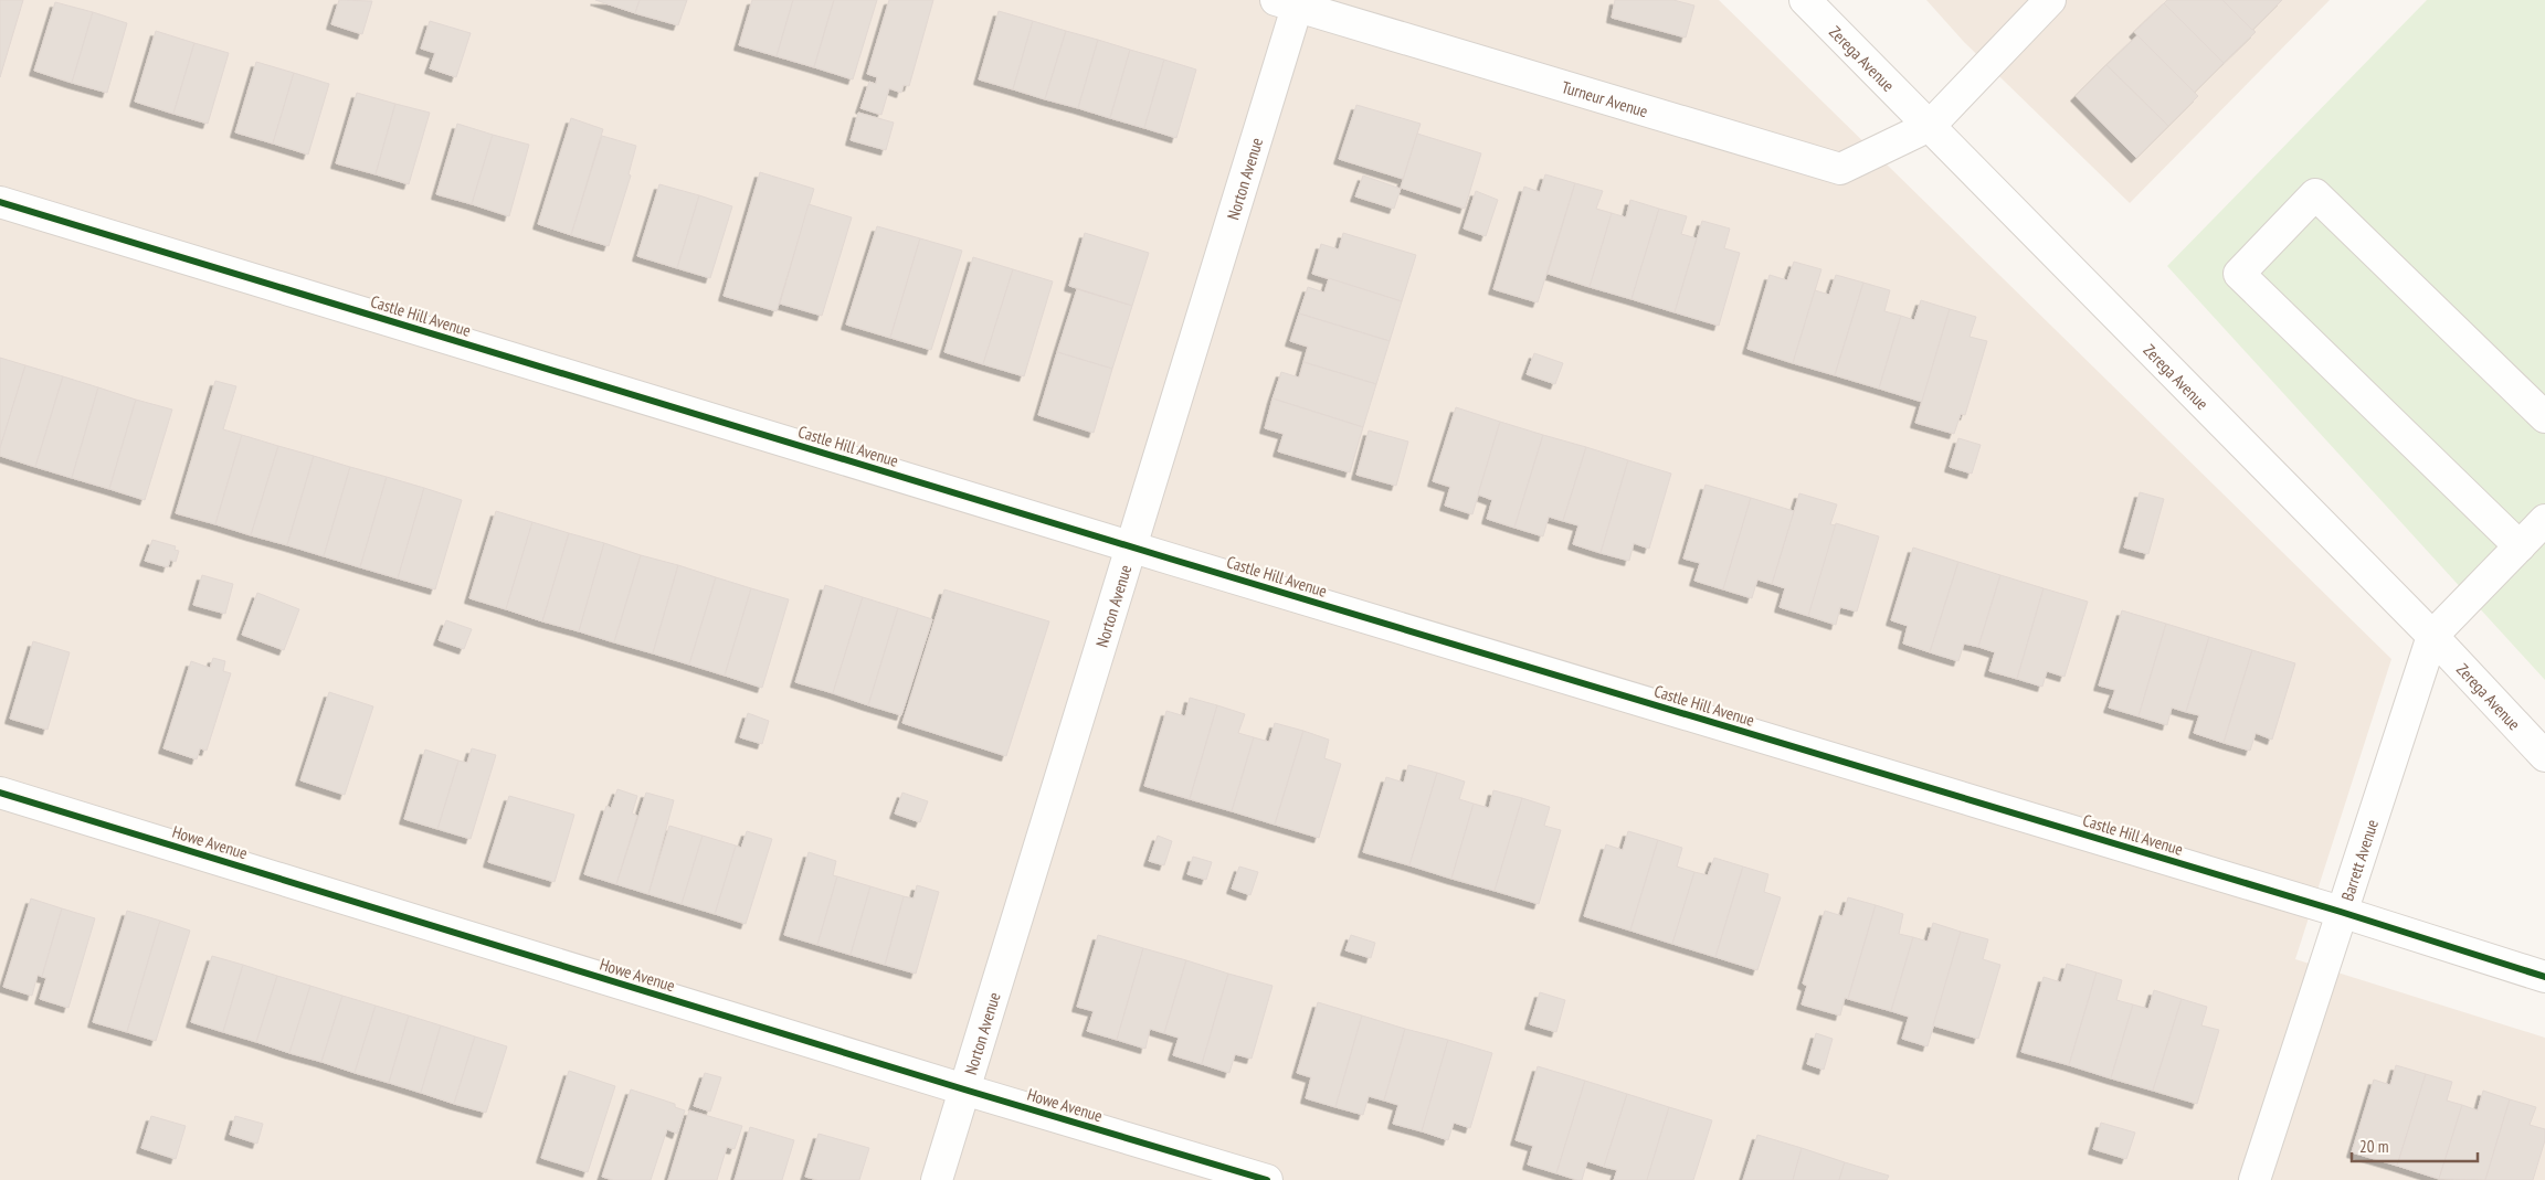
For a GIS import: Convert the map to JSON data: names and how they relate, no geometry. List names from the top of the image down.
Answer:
{
  "streets": {
    "street": [
      "Zerega Avenue",
      "Turneur Avenue",
      "Norton Avenue",
      "Castle Hill Avenue",
      "Howe Avenue",
      "Barrett Avenue"
    ]
  },
  "crossings": [
    ["Zerega Avenue", "Turneur Avenue"],
    ["Zerega Avenue", "Barrett Avenue"],
    ["Turneur Avenue", "Norton Avenue"],
    ["Norton Avenue", "Castle Hill Avenue"],
    ["Norton Avenue", "Howe Avenue"],
    ["Castle Hill Avenue", "Barrett Avenue"]
  ],
  "scale_bar": "20 m"
}
